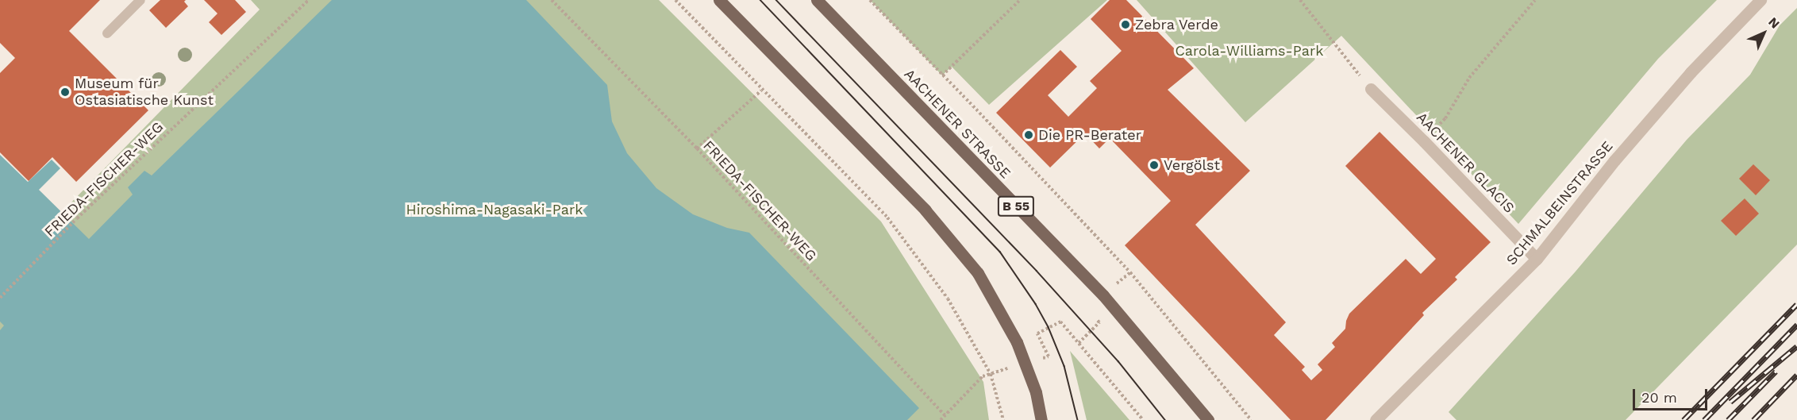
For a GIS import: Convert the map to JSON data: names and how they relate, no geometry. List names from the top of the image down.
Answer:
{
  "streets": {
    "main road": ["AACHENER STRASSE", "B 55"],
    "street": ["AACHENER GLACIS", "SCHMALBEINSTRASSE"],
    "path": ["FRIEDA-FISCHER-WEG"]
  },
  "crossings": [
    ["AACHENER GLACIS", "SCHMALBEINSTRASSE"]
  ],
  "parks": ["Carola-Williams-Park", "Hiroshima-Nagasaki-Park"],
  "places": [
    "Zebra Verde",
    "Museum für Ostasiatische Kunst",
    "Die PR-Berater",
    "Vergölst"
  ],
  "scale_bar": "20 m",
  "north": "top right"
}
